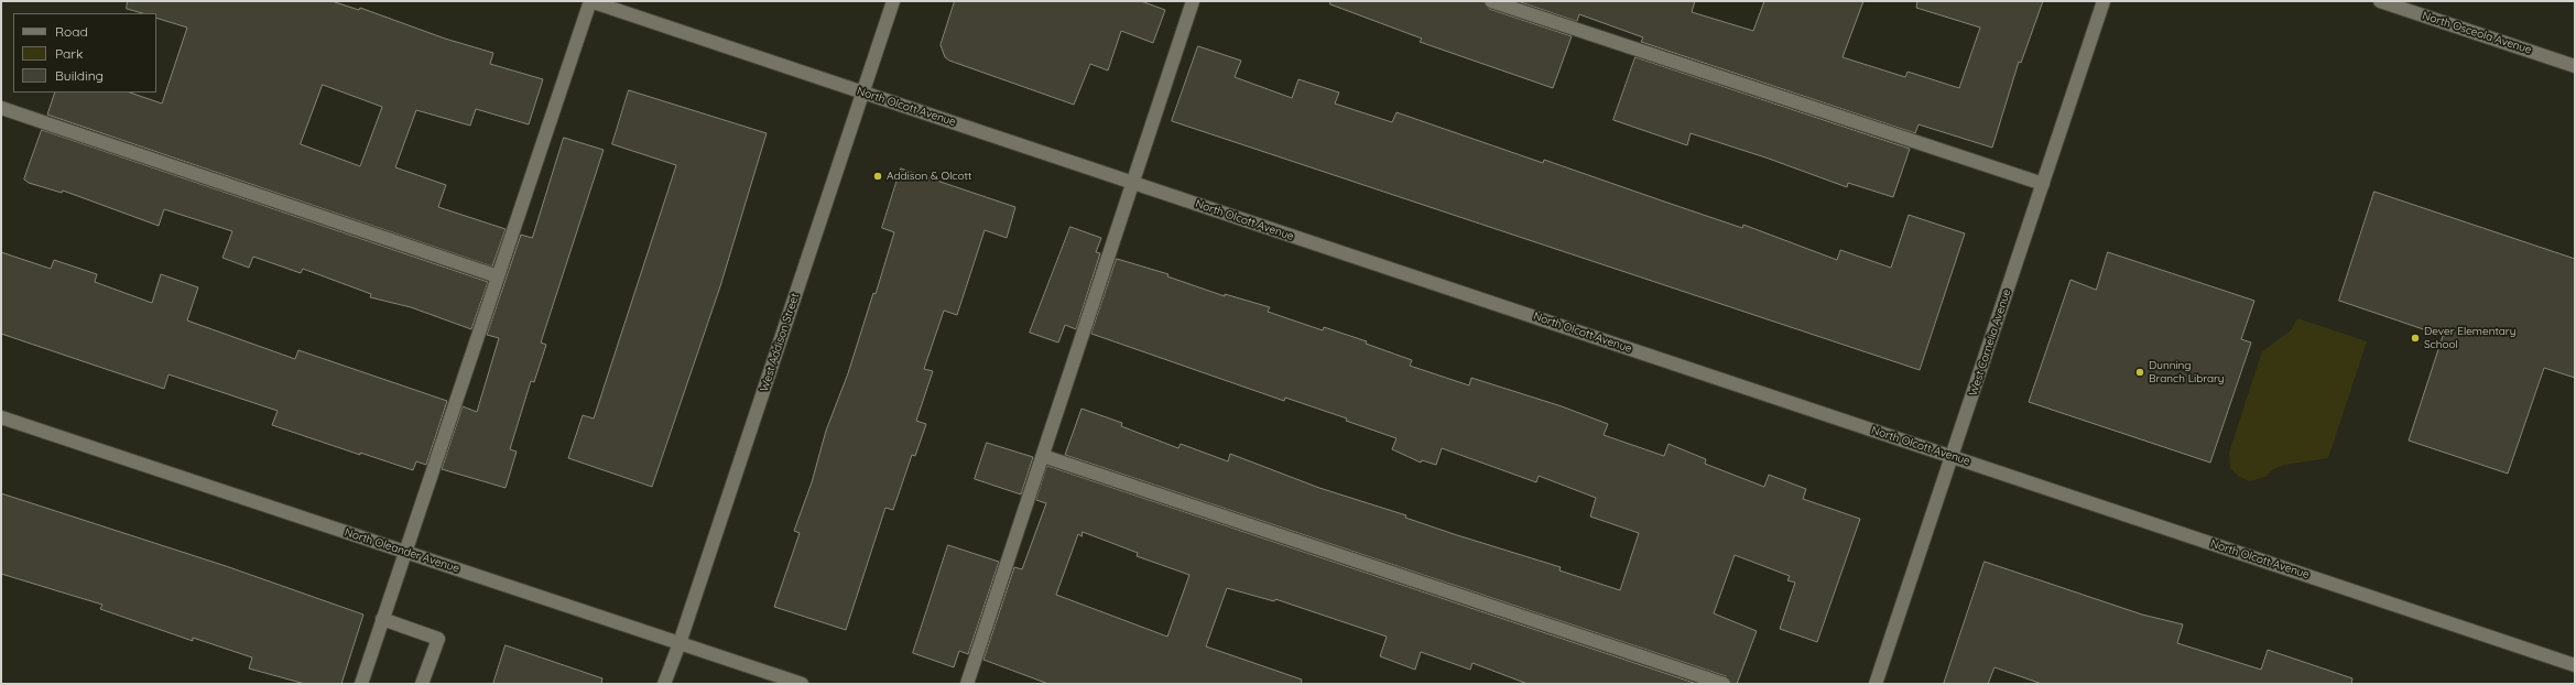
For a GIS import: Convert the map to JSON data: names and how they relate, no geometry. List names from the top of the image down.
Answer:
{
  "streets": {
    "street": [
      "North Osceola Avenue",
      "North Olcott Avenue",
      "West Addison Street",
      "West Cornelia Avenue",
      "North Oleander Avenue"
    ]
  },
  "crossings": [
    ["North Olcott Avenue", "West Addison Street"],
    ["North Olcott Avenue", "West Cornelia Avenue"],
    ["West Addison Street", "North Oleander Avenue"]
  ],
  "places": ["Addison & Olcott", "Dever Elementary School", "Dunning Branch Library"],
  "legend": ["Road", "Park", "Building"]
}
